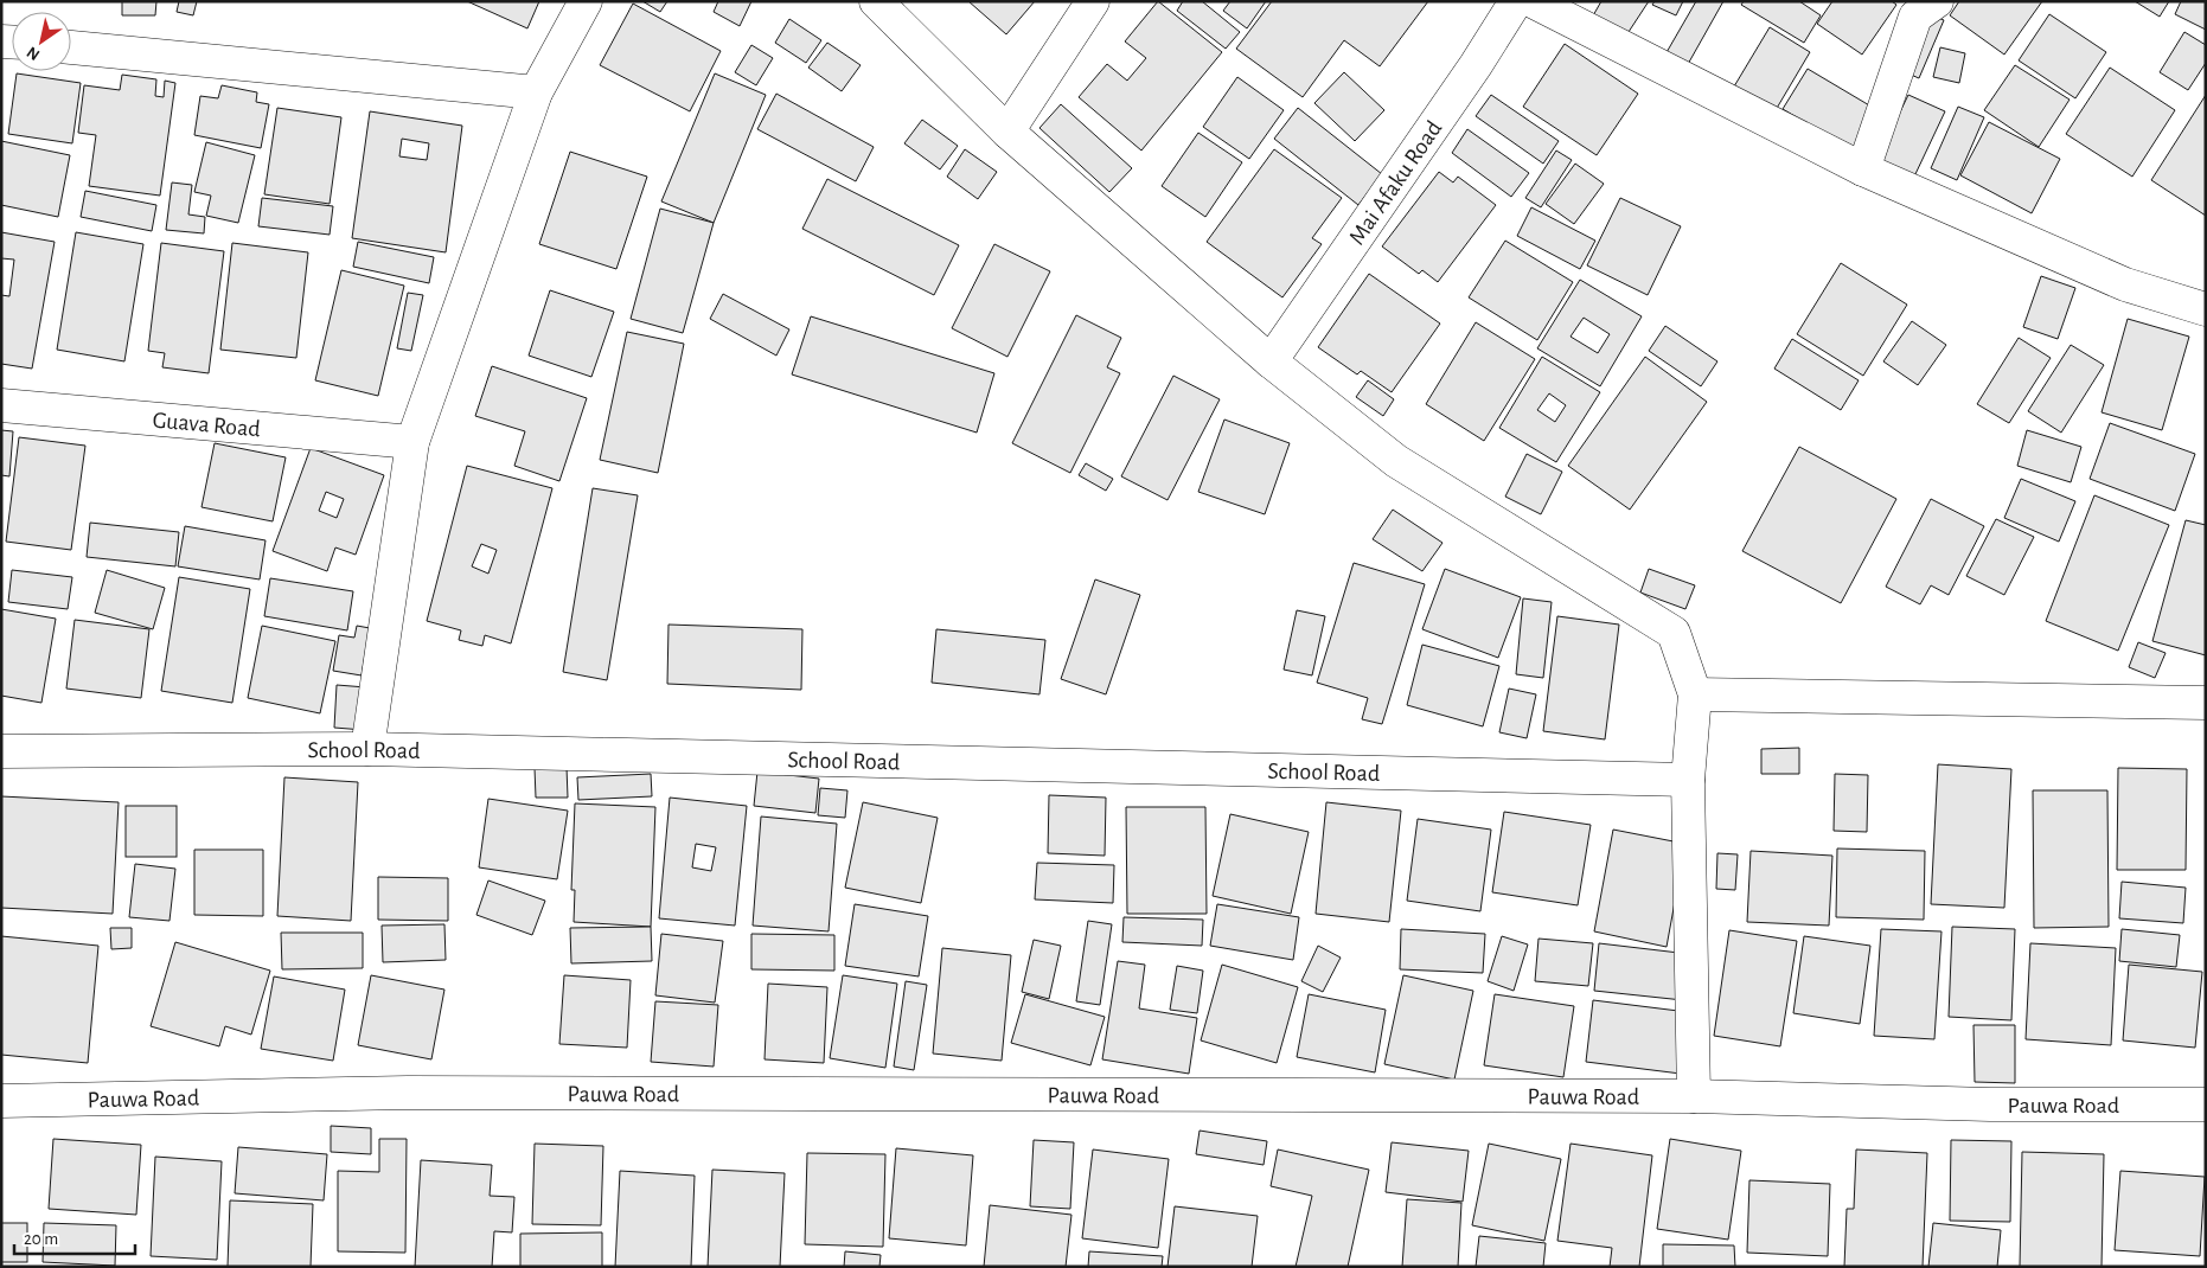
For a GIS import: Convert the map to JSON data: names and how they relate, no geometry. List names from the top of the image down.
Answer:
{
  "streets": {
    "street": [
      "Mai Afaku Road",
      "Guava Road",
      "School Road",
      "Pauwa Road"
    ]
  },
  "scale_bar": "20 m",
  "north": "bottom left"
}
